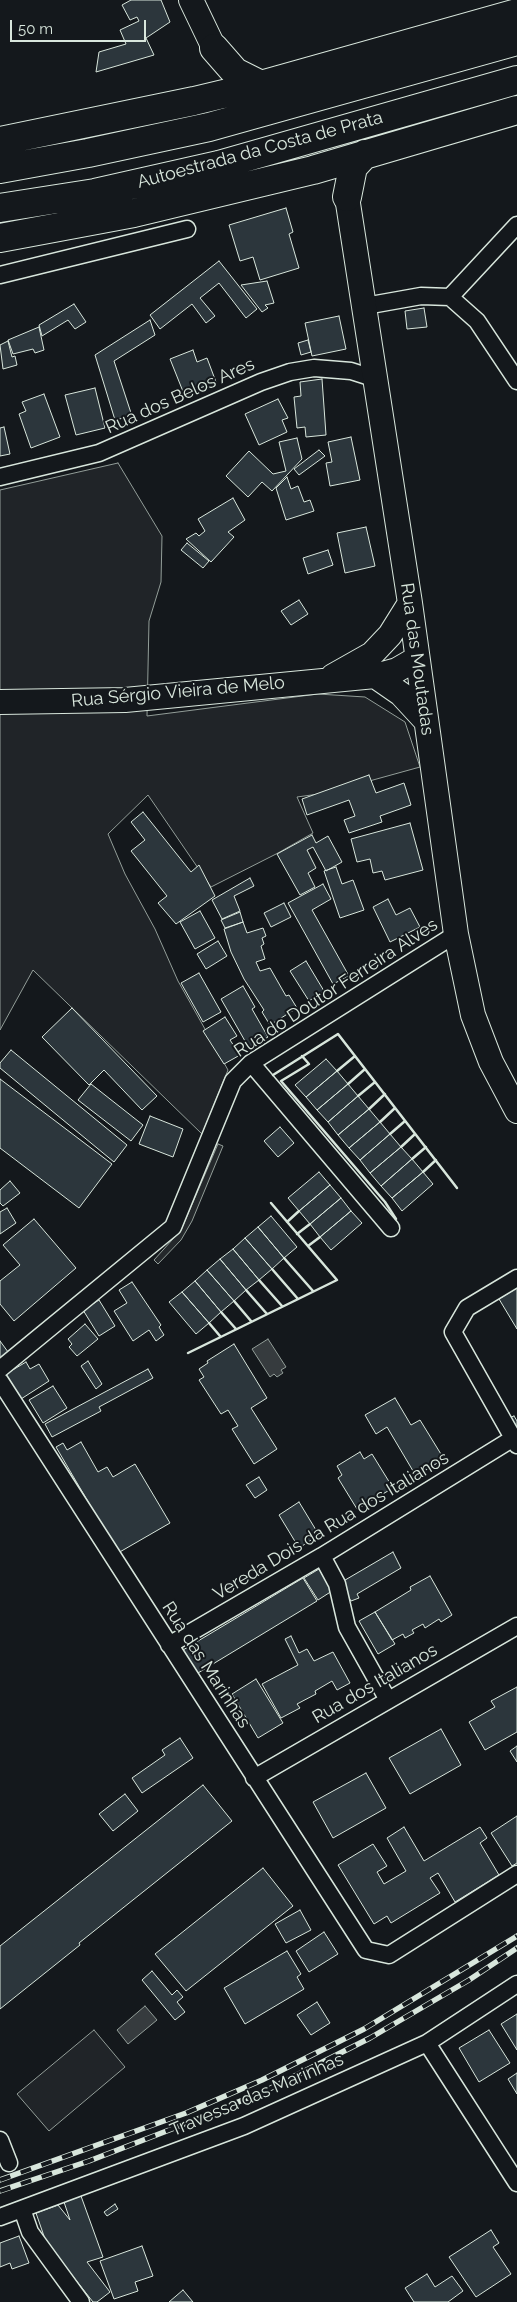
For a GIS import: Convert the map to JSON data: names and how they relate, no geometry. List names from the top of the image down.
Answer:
{
  "streets": {
    "highway": ["Autoestrada da Costa de Prata"],
    "main road": ["Rua das Moutadas", "Rua Sérgio Vieira de Melo"],
    "street": [
      "Rua dos Belos Ares",
      "Rua do Doutor Ferreira Alves",
      "Vereda Dois da Rua dos Italianos",
      "Rua das Marinhas",
      "Rua dos Italianos",
      "Travessa das Marinhas"
    ]
  },
  "crossings": [
    ["Rua dos Belos Ares", "Rua das Moutadas"],
    ["Rua das Moutadas", "Rua Sérgio Vieira de Melo"],
    ["Rua das Moutadas", "Rua do Doutor Ferreira Alves"],
    ["Vereda Dois da Rua dos Italianos", "Rua das Marinhas"],
    ["Rua das Marinhas", "Rua dos Italianos"]
  ],
  "scale_bar": "50 m"
}
